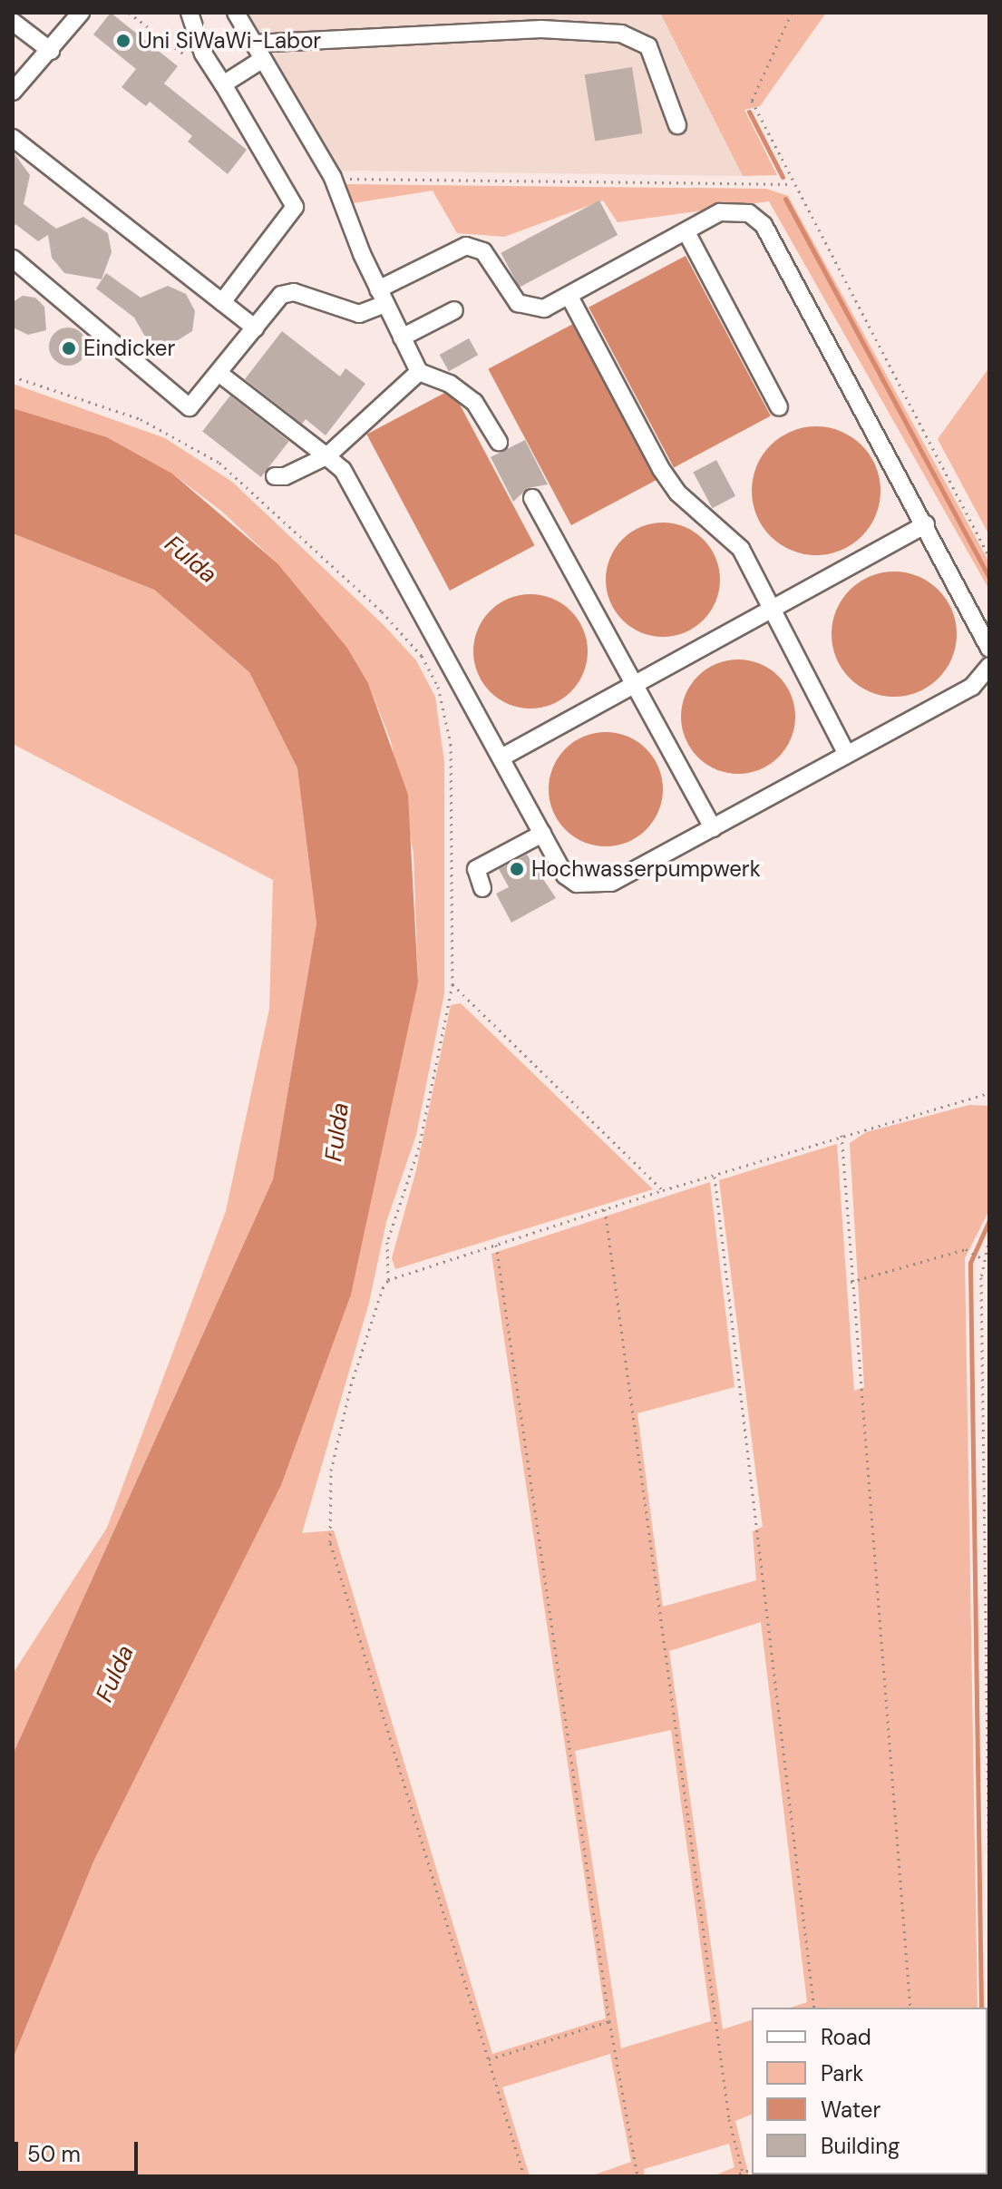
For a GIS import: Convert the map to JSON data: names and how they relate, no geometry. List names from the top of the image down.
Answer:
{
  "water": ["Fulda"],
  "places": ["Uni SiWaWi-Labor", "Eindicker", "Hochwasserpumpwerk"],
  "legend": [
    "Road",
    "Park",
    "Water",
    "Building"
  ],
  "scale_bar": "50 m"
}
